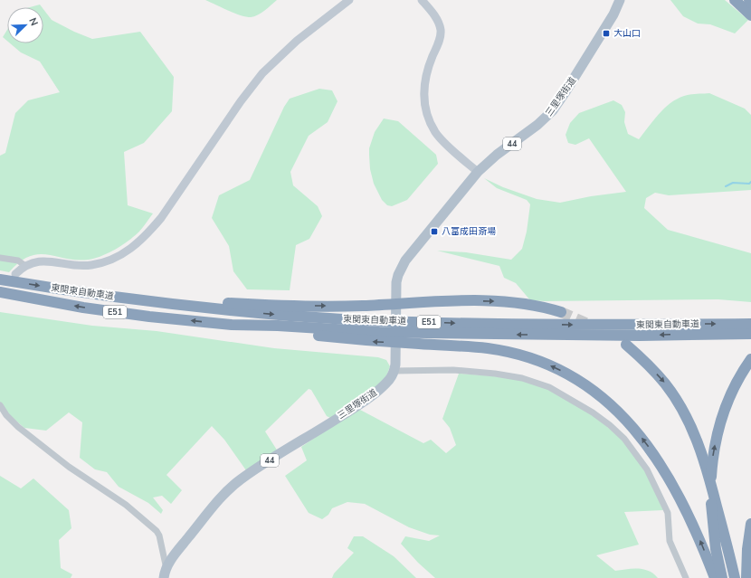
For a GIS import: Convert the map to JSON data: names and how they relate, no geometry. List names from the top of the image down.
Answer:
{
  "streets": {
    "highway": ["東関東自動車道", "E51"],
    "main road": ["三里塚街道", "44"]
  },
  "places": {
    "transit": ["大山口", "八富成田斎場"]
  },
  "north": "top right"
}
